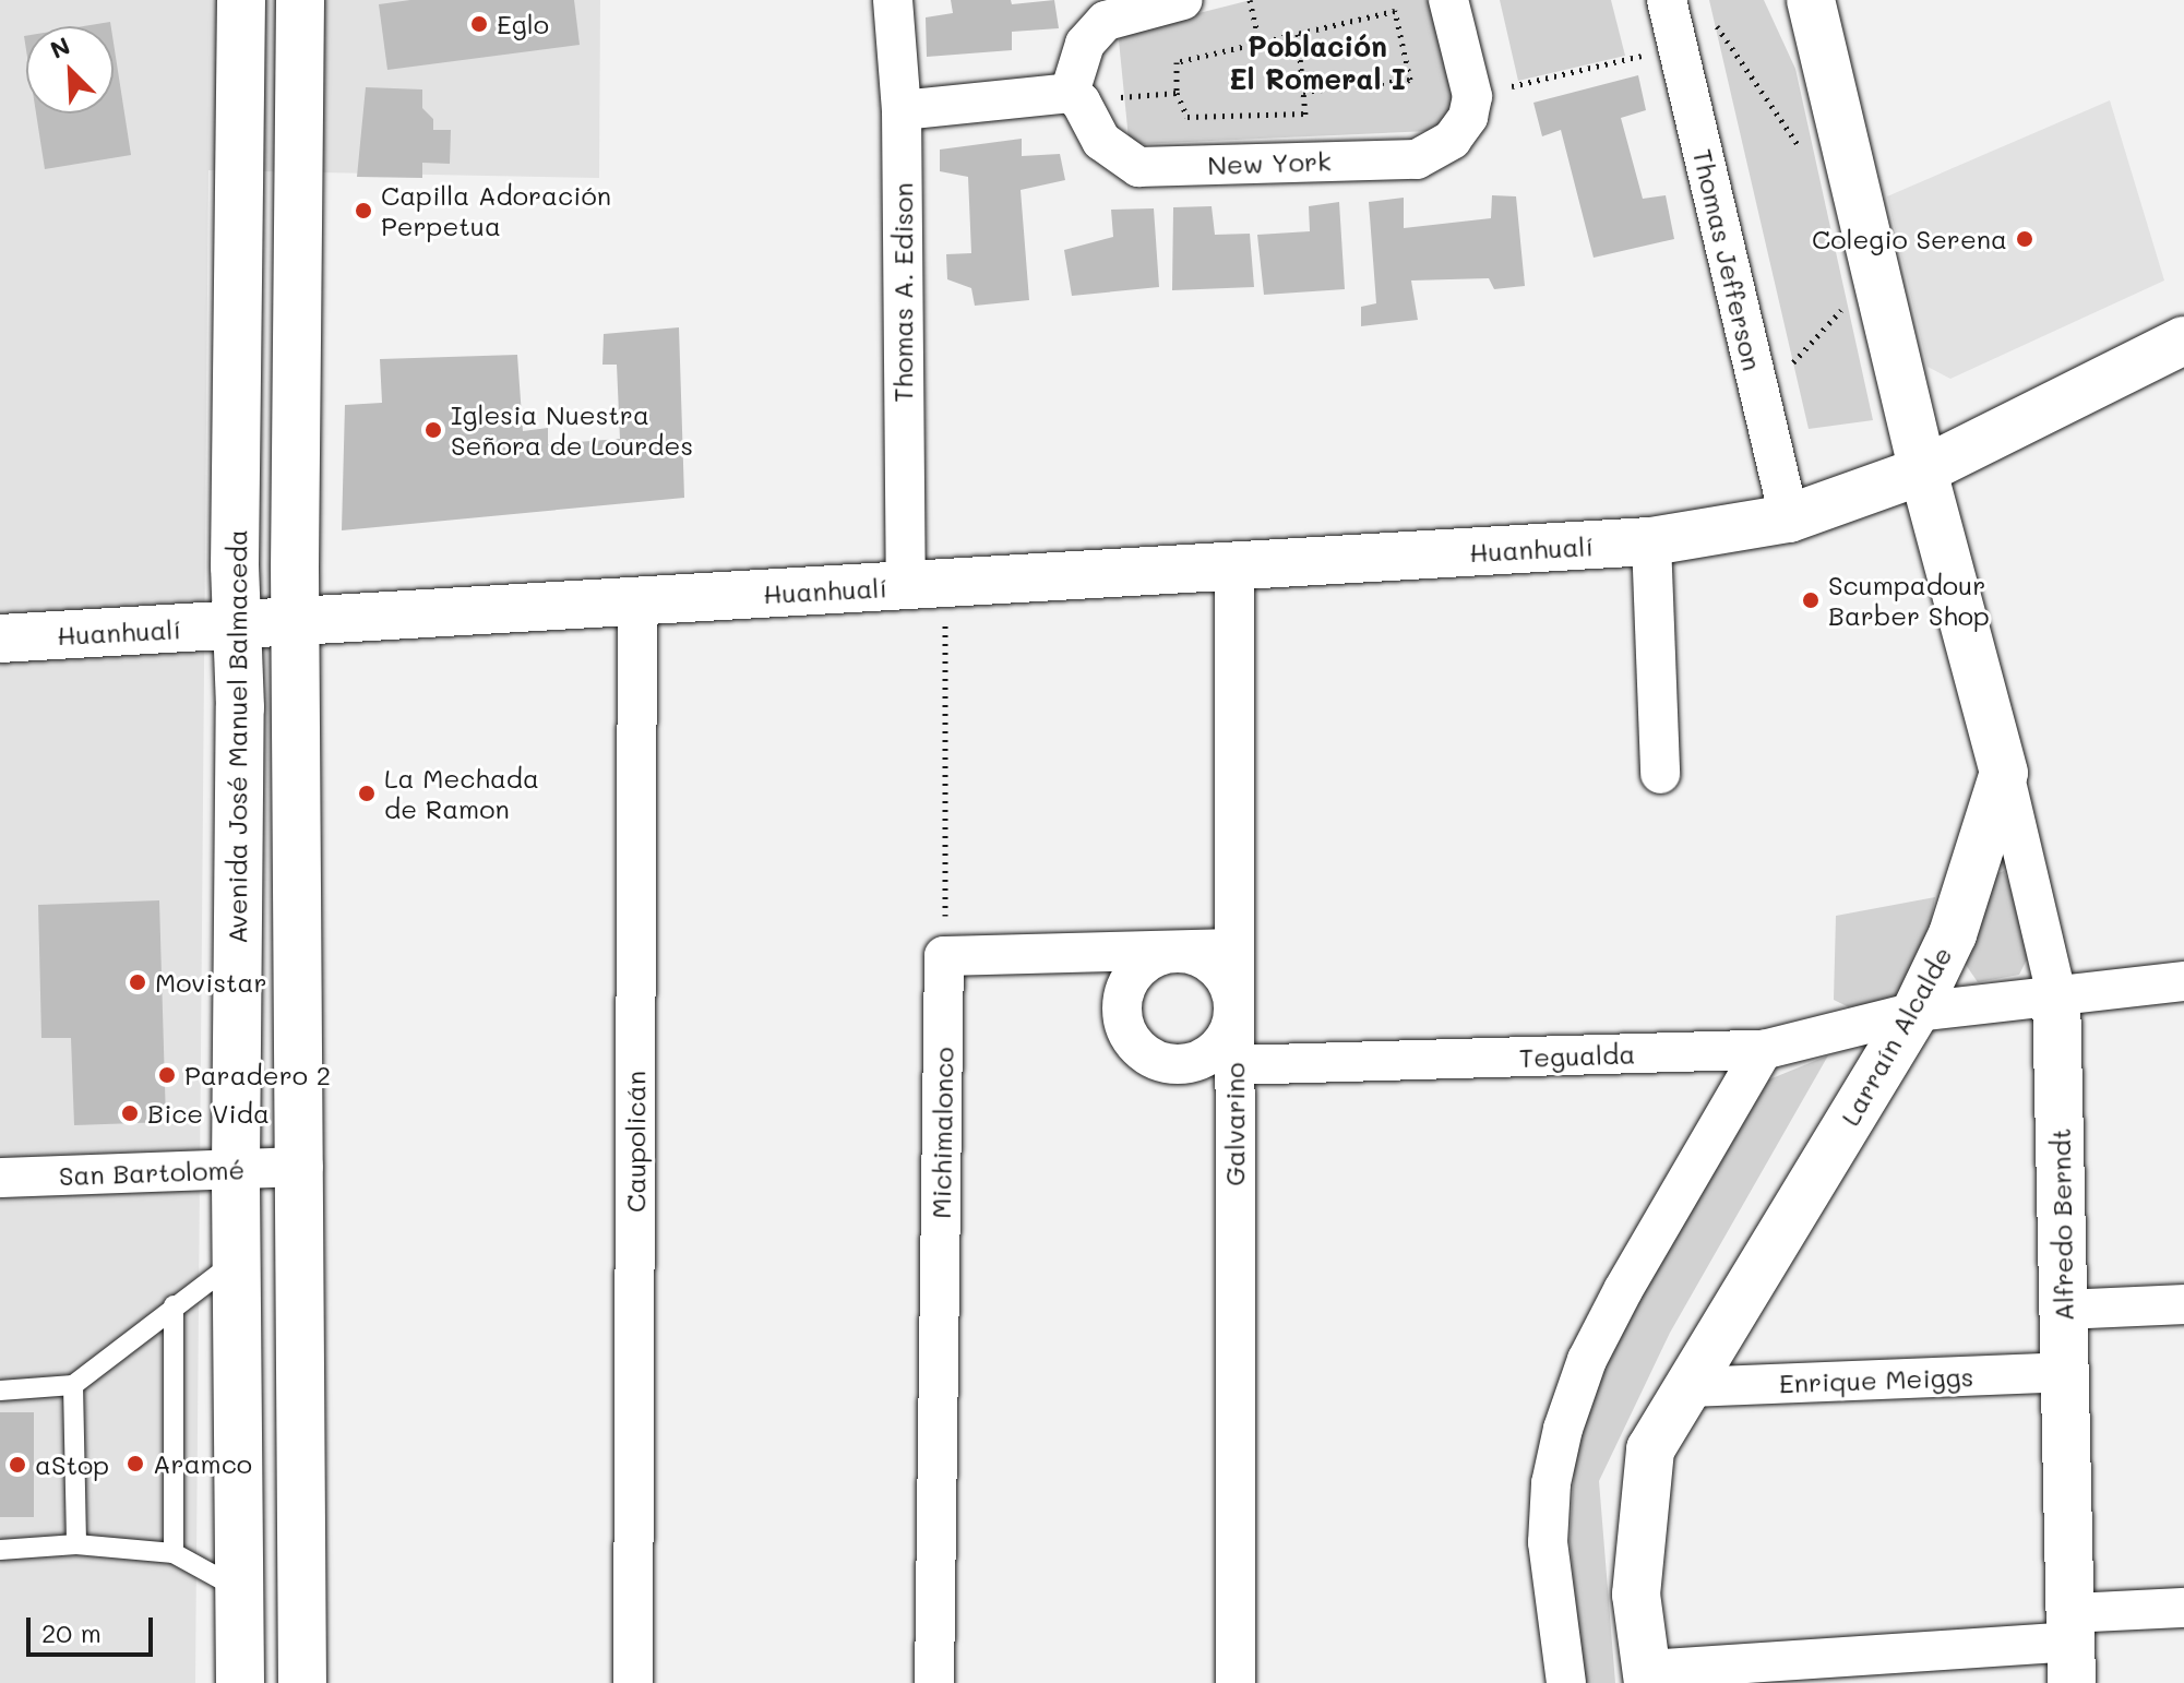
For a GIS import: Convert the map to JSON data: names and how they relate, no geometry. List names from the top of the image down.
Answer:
{
  "streets": {
    "main road": [
      "Huanhualí",
      "Avenida José Manuel Balmaceda",
      "Larraín Alcalde",
      "Alfredo Berndt"
    ],
    "street": [
      "New York",
      "Thomas Jefferson",
      "Thomas A. Edison",
      "Tegualda",
      "Galvarino",
      "Michimalonco",
      "Caupolicán",
      "San Bartolomé",
      "Enrique Meiggs"
    ]
  },
  "crossings": [
    ["Thomas Jefferson", "Huanhualí"],
    ["Thomas A. Edison", "Huanhualí"],
    ["Huanhualí", "Avenida José Manuel Balmaceda"],
    ["Huanhualí", "Galvarino"],
    ["Huanhualí", "Caupolicán"],
    ["Avenida José Manuel Balmaceda", "San Bartolomé"],
    ["Larraín Alcalde", "Tegualda"],
    ["Larraín Alcalde", "Alfredo Berndt"],
    ["Larraín Alcalde", "Enrique Meiggs"],
    ["Tegualda", "Galvarino"],
    ["Tegualda", "Alfredo Berndt"],
    ["Alfredo Berndt", "Enrique Meiggs"]
  ],
  "districts": ["Población El Romeral I"],
  "places": [
    "Eglo",
    "Capilla Adoración Perpetua",
    "Colegio Serena",
    "Iglesia Nuestra Señora de Lourdes",
    "Scumpadour Barber Shop",
    "La Mechada de Ramon",
    "Movistar",
    "Paradero 2",
    "Bice Vida",
    "Aramco",
    "aStop"
  ],
  "scale_bar": "20 m",
  "north": "top left"
}
